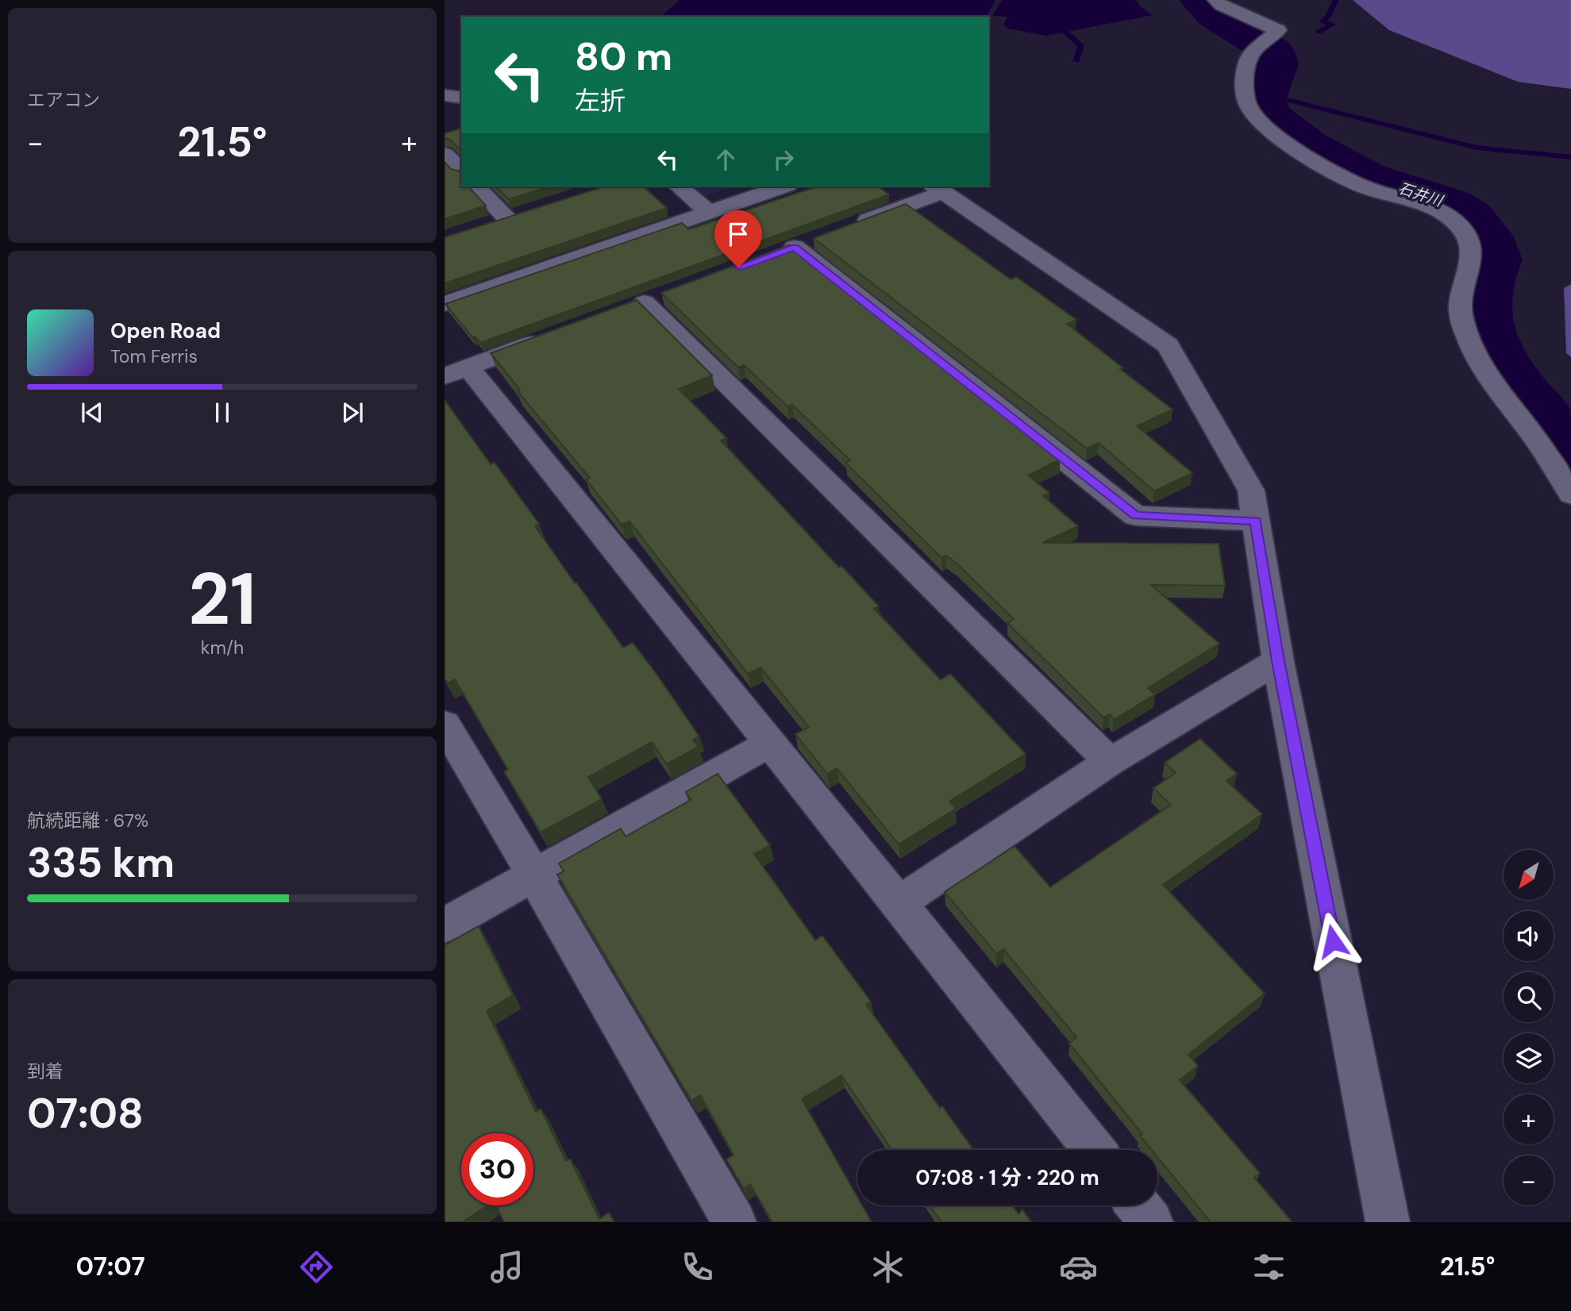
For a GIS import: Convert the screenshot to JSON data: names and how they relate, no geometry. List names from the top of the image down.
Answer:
{
  "water": ["石井川"],
  "north": "bottom left",
  "page": {
    "tile": [
      "エアコン",
      ["21", "km/h"],
      ["航続距離 · 67%", "335 km"],
      ["到着", "07:08"]
    ],
    "turn": ["80 m", "左折"],
    "heat": ["−", "21.5°", "+"],
    "song": ["Open Road", "Tom Ferris"],
    "map_buttons": ["+", "−"],
    "limit": "30",
    "trip": "07:08 · 1 分 · 220 m",
    "tabs": ["07:07", "21.5°"]
  }
}
